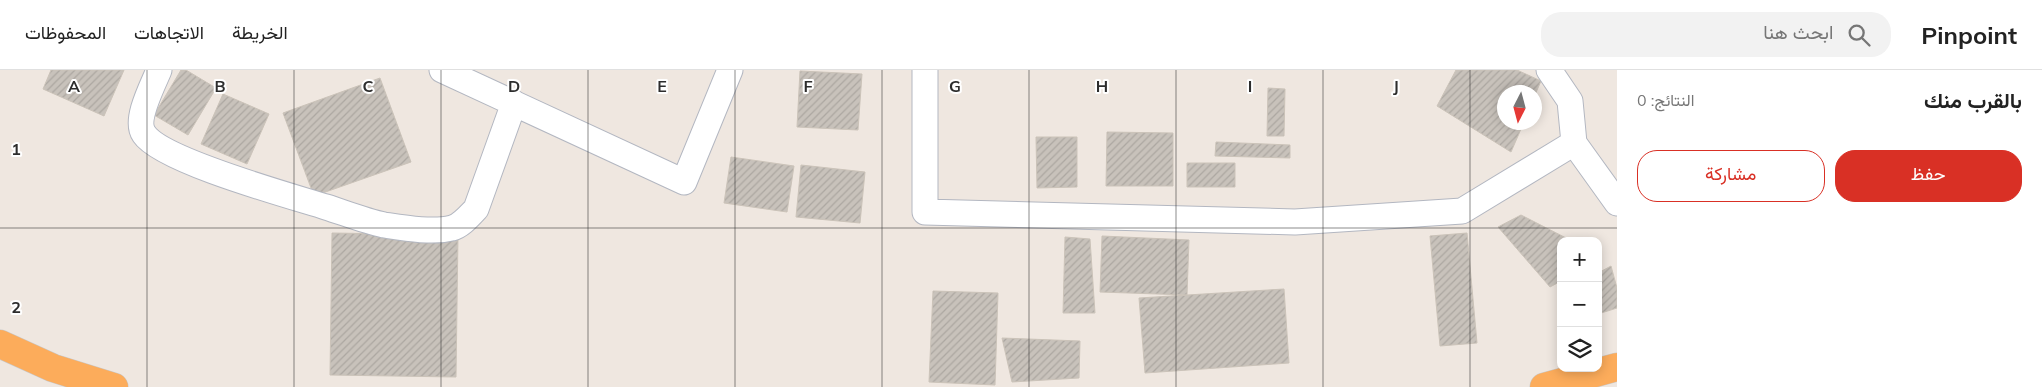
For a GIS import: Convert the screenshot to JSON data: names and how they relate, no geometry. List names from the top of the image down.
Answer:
{
  "north": "bottom",
  "page": {
    "header": "Pinpoint",
    "search": "ابحث هنا",
    "nav": ["الخريطة", "الاتجاهات", "المحفوظات"],
    "heading": ["بالقرب منك", "النتائج: 0"],
    "buttons": ["حفظ", "مشاركة"],
    "map_buttons": ["+", "−"]
  },
  "grid": {
    "columns": [
      "A",
      "B",
      "C",
      "D",
      "E",
      "F",
      "G",
      "H",
      "I",
      "J"
    ],
    "rows": ["1", "2"]
  }
}
